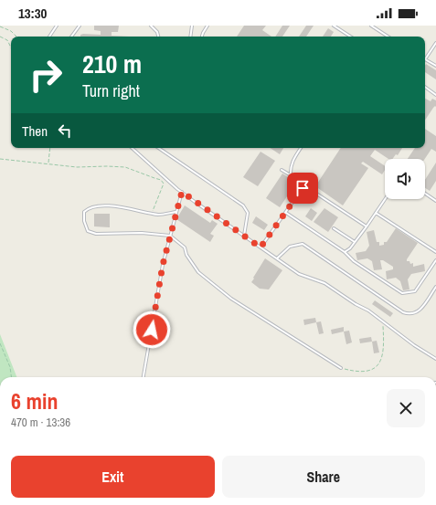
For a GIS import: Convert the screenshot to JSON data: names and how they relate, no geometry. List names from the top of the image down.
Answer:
{
  "page": {
    "status": "13:30",
    "turn": ["210 m", "Turn right"],
    "then": "Then",
    "heading": ["6 min", "470 m · 13:36"],
    "buttons": ["Exit", "Share"]
  }
}
